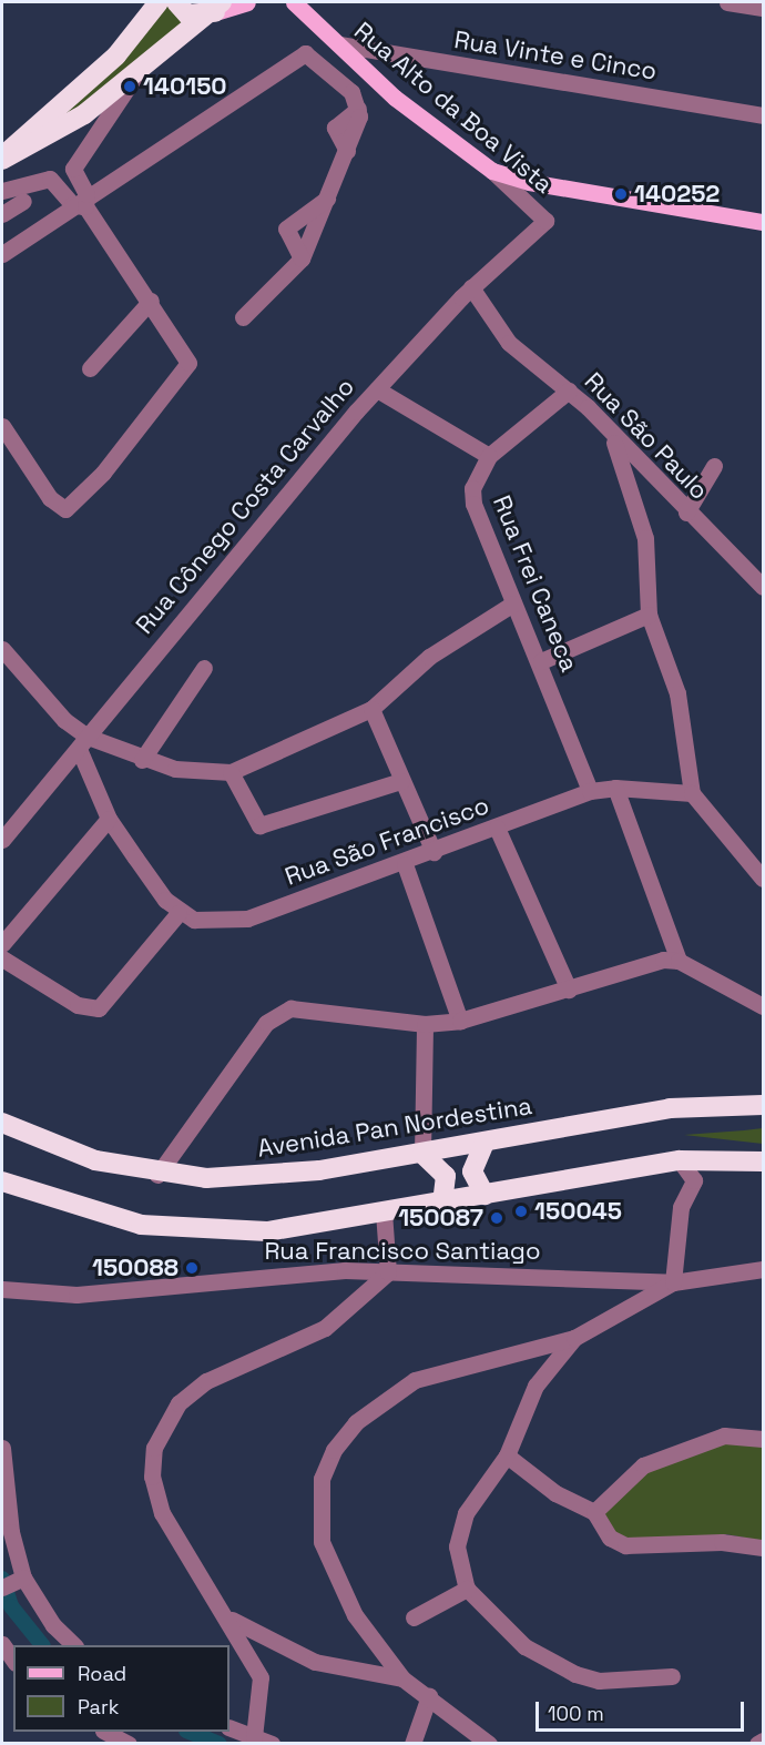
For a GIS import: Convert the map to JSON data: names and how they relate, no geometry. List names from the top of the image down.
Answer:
{
  "streets": {
    "highway": ["Avenida Pan Nordestina"],
    "main road": ["Rua Alto da Boa Vista"],
    "street": [
      "Rua Vinte e Cinco",
      "Rua São Paulo",
      "Rua Cônego Costa Carvalho",
      "Rua Frei Caneca",
      "Rua São Francisco",
      "Rua Francisco Santiago"
    ]
  },
  "crossings": [
    ["Rua Vinte e Cinco", "Rua Alto da Boa Vista"],
    ["Rua Alto da Boa Vista", "Rua Cônego Costa Carvalho"],
    ["Rua São Paulo", "Rua Cônego Costa Carvalho"],
    ["Rua São Paulo", "Rua Frei Caneca"],
    ["Rua Frei Caneca", "Rua São Francisco"]
  ],
  "places": [
    "140150",
    "140252",
    "150045",
    "150087",
    "150088"
  ],
  "legend": ["Road", "Park"],
  "scale_bar": "100 m"
}
